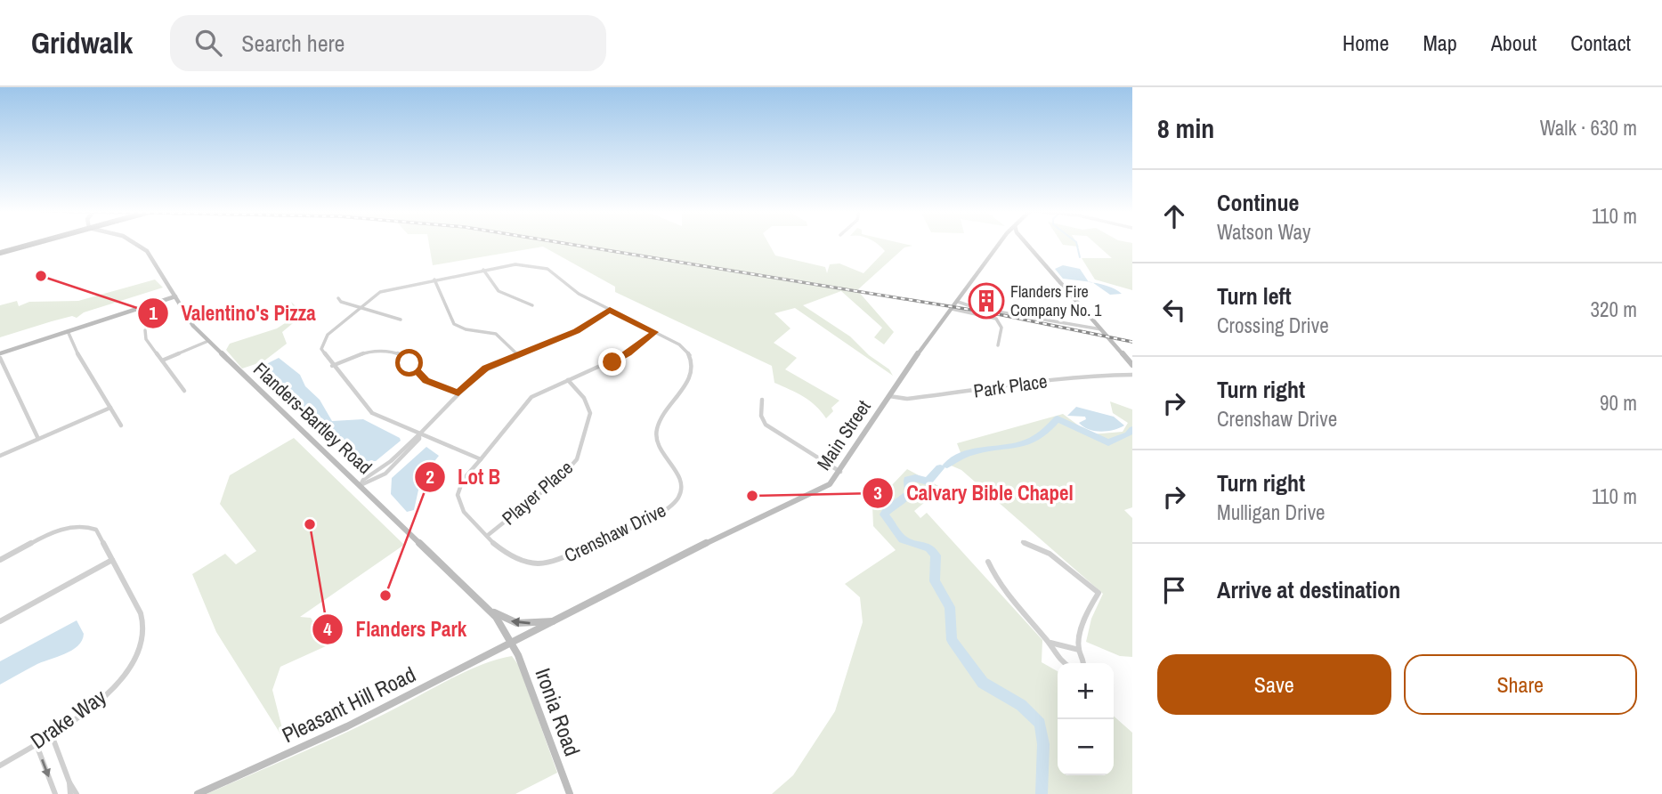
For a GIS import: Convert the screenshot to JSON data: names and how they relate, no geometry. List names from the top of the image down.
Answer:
{
  "streets": {
    "street": [
      "Park Place",
      "Flanders-Bartley Road",
      "Main Street",
      "Player Place",
      "Crenshaw Drive",
      "Pleasant Hill Road",
      "Ironia Road",
      "Drake Way"
    ]
  },
  "crossings": [
    ["Park Place", "Main Street"],
    ["Flanders-Bartley Road", "Main Street"],
    ["Flanders-Bartley Road", "Pleasant Hill Road"],
    ["Flanders-Bartley Road", "Ironia Road"],
    ["Main Street", "Pleasant Hill Road"],
    ["Main Street", "Ironia Road"],
    ["Player Place", "Crenshaw Drive"],
    ["Pleasant Hill Road", "Ironia Road"]
  ],
  "places": {
    "other": [
      "Valentino's Pizza",
      "Calvary Bible Chapel",
      "Flanders Park",
      "Lot B"
    ],
    "building": ["Flanders Fire Company No. 1"]
  },
  "page": {
    "header": "Gridwalk",
    "search": "Search here",
    "nav": [
      "Home",
      "Map",
      "About",
      "Contact"
    ],
    "heading": ["8 min", "Walk · 630 m"],
    "list": [
      ["Continue", "Watson Way", "110 m"],
      ["Turn left", "Crossing Drive", "320 m"],
      ["Turn right", "Crenshaw Drive", "90 m"],
      ["Turn right", "Mulligan Drive", "110 m"],
      "Arrive at destination"
    ],
    "buttons": ["Save", "Share"],
    "map_buttons": ["+", "−"]
  }
}
